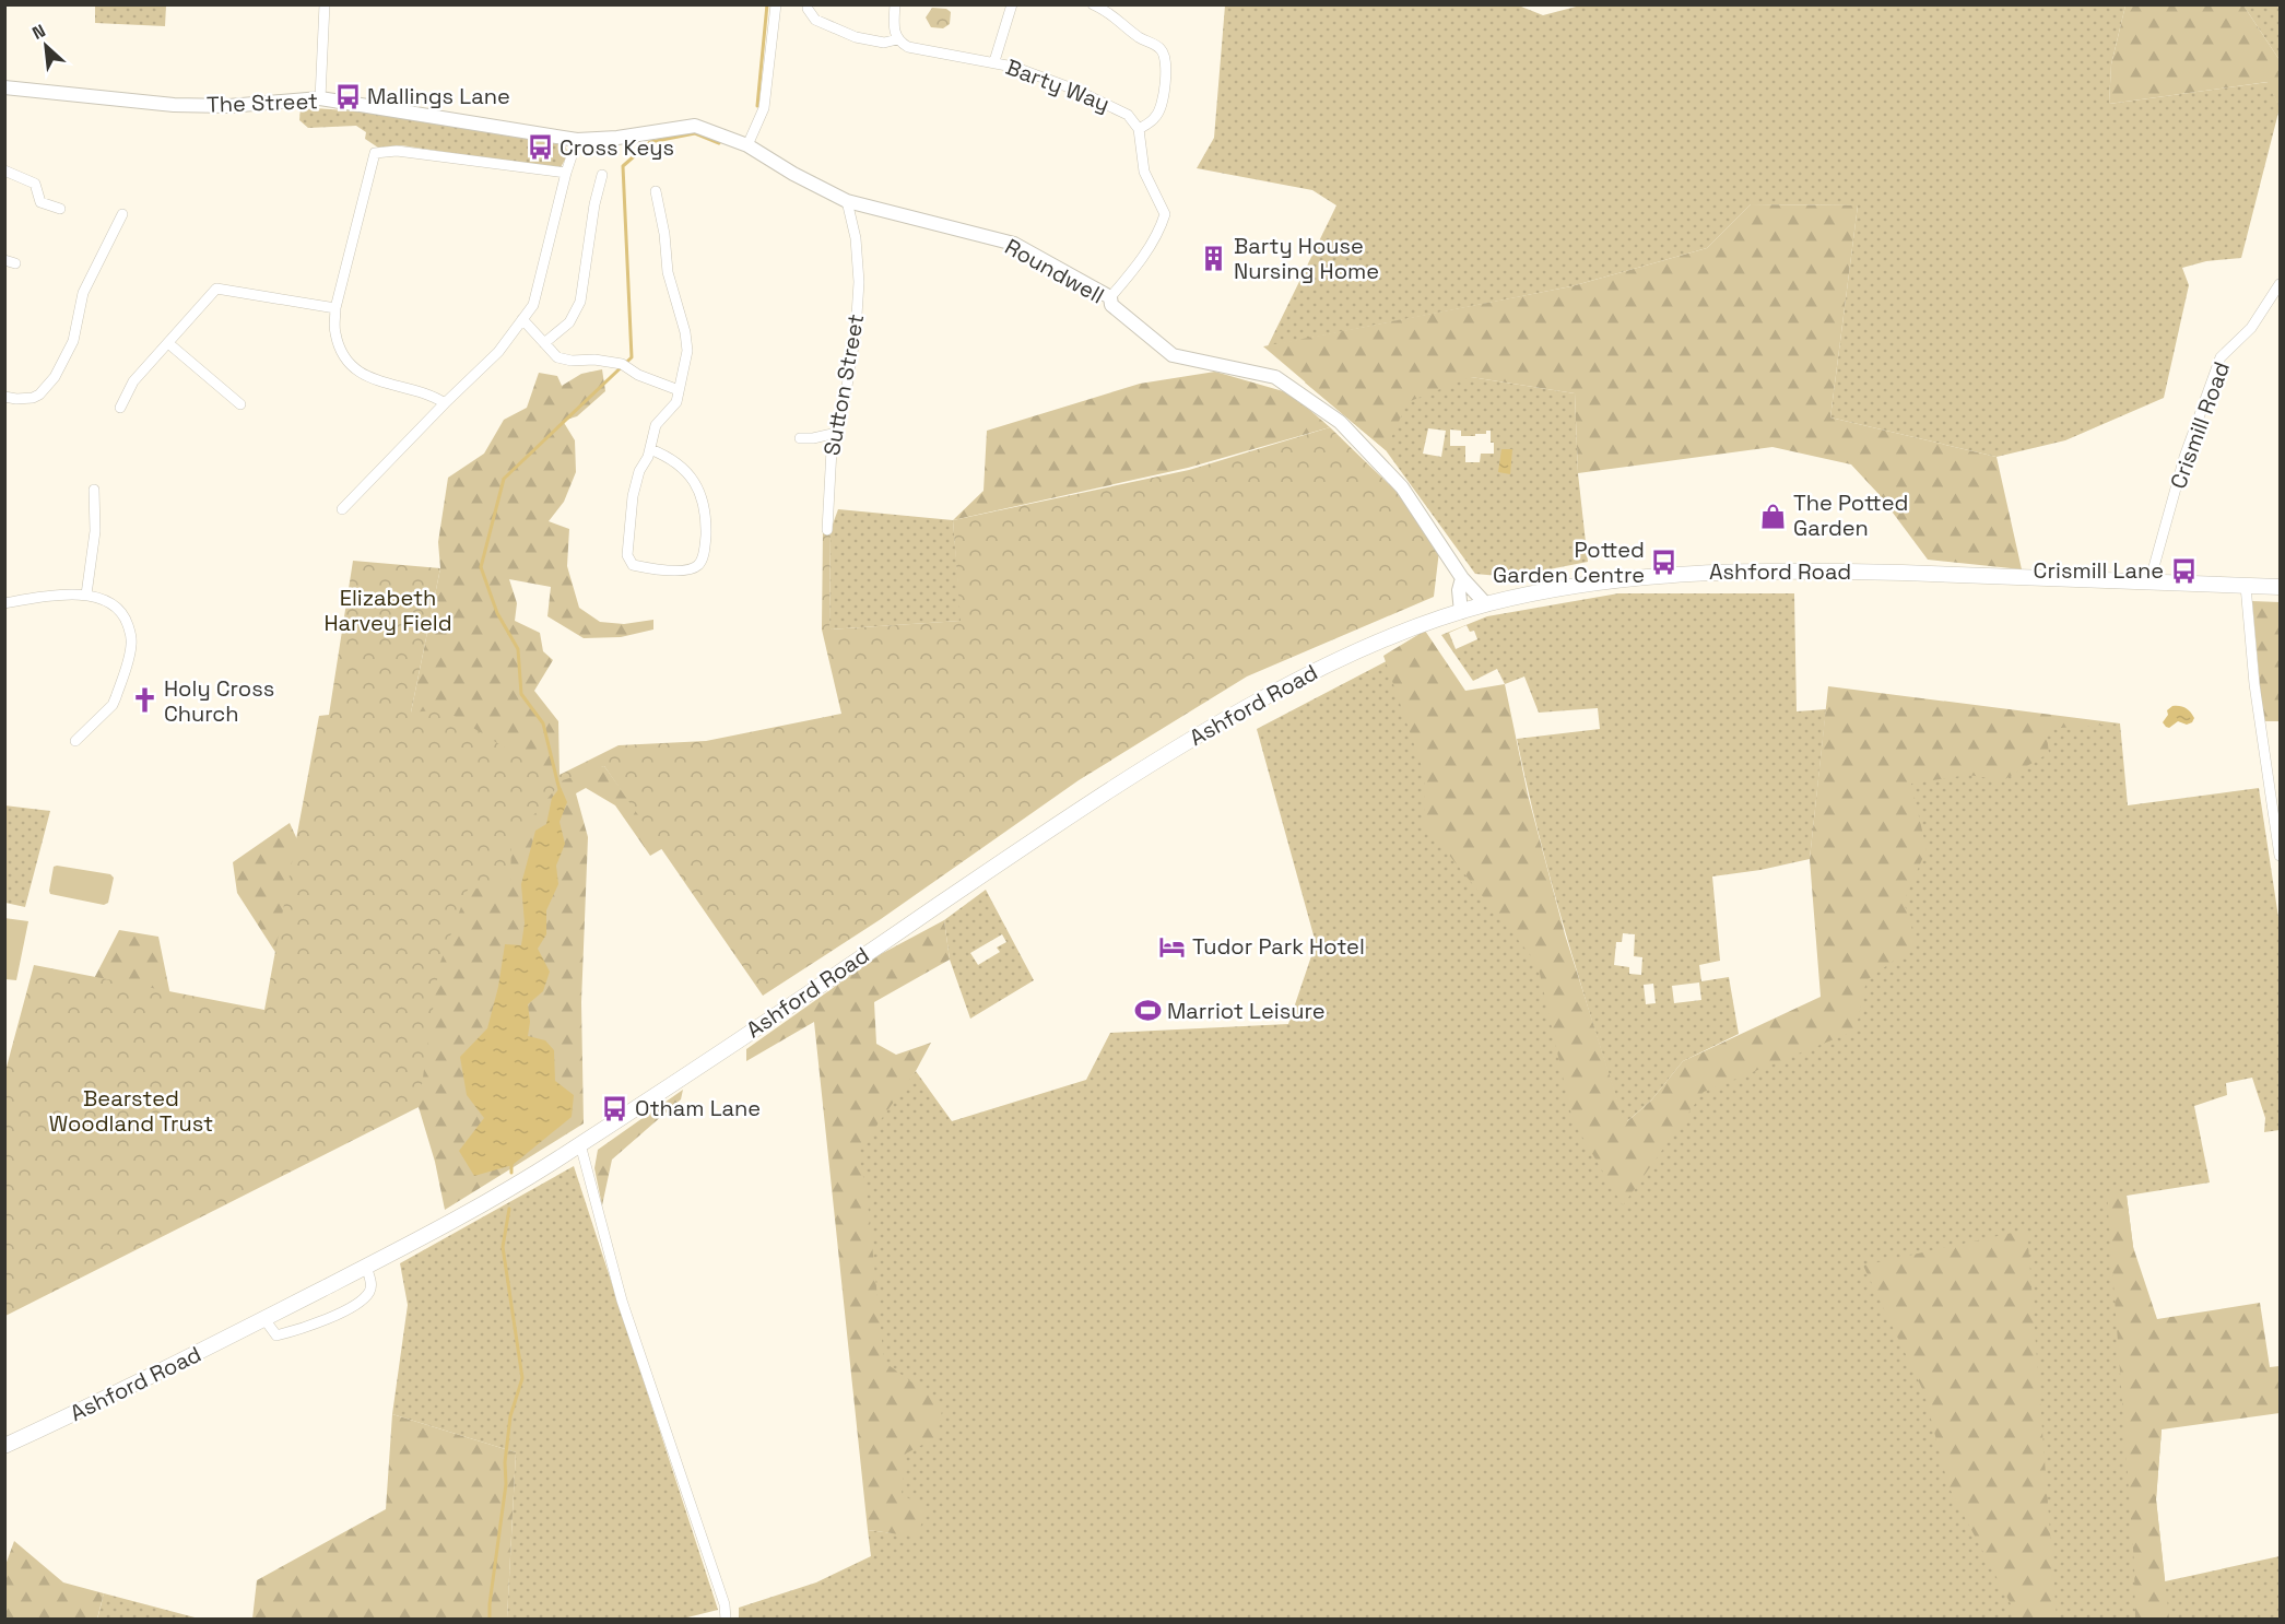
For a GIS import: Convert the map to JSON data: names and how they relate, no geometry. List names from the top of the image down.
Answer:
{
  "streets": {
    "main road": ["Ashford Road"],
    "street": [
      "Barty Way",
      "The Street",
      "Roundwell",
      "Sutton Street",
      "Crismill Road"
    ]
  },
  "crossings": [
    ["The Street", "Roundwell"],
    ["Roundwell", "Sutton Street"],
    ["Roundwell", "Ashford Road"],
    ["Crismill Road", "Ashford Road"]
  ],
  "parks": ["Elizabeth Harvey Field", "Bearsted Woodland Trust"],
  "places": {
    "bus stop": [
      "Mallings Lane",
      "Cross Keys",
      "Potted Garden Centre",
      "Crismill Lane",
      "Otham Lane"
    ],
    "building": ["Barty House Nursing Home"],
    "shop": ["The Potted Garden"],
    "church": ["Holy Cross Church"],
    "hotel": ["Tudor Park Hotel"],
    "sports": ["Marriot Leisure"]
  },
  "north": "top left"
}
